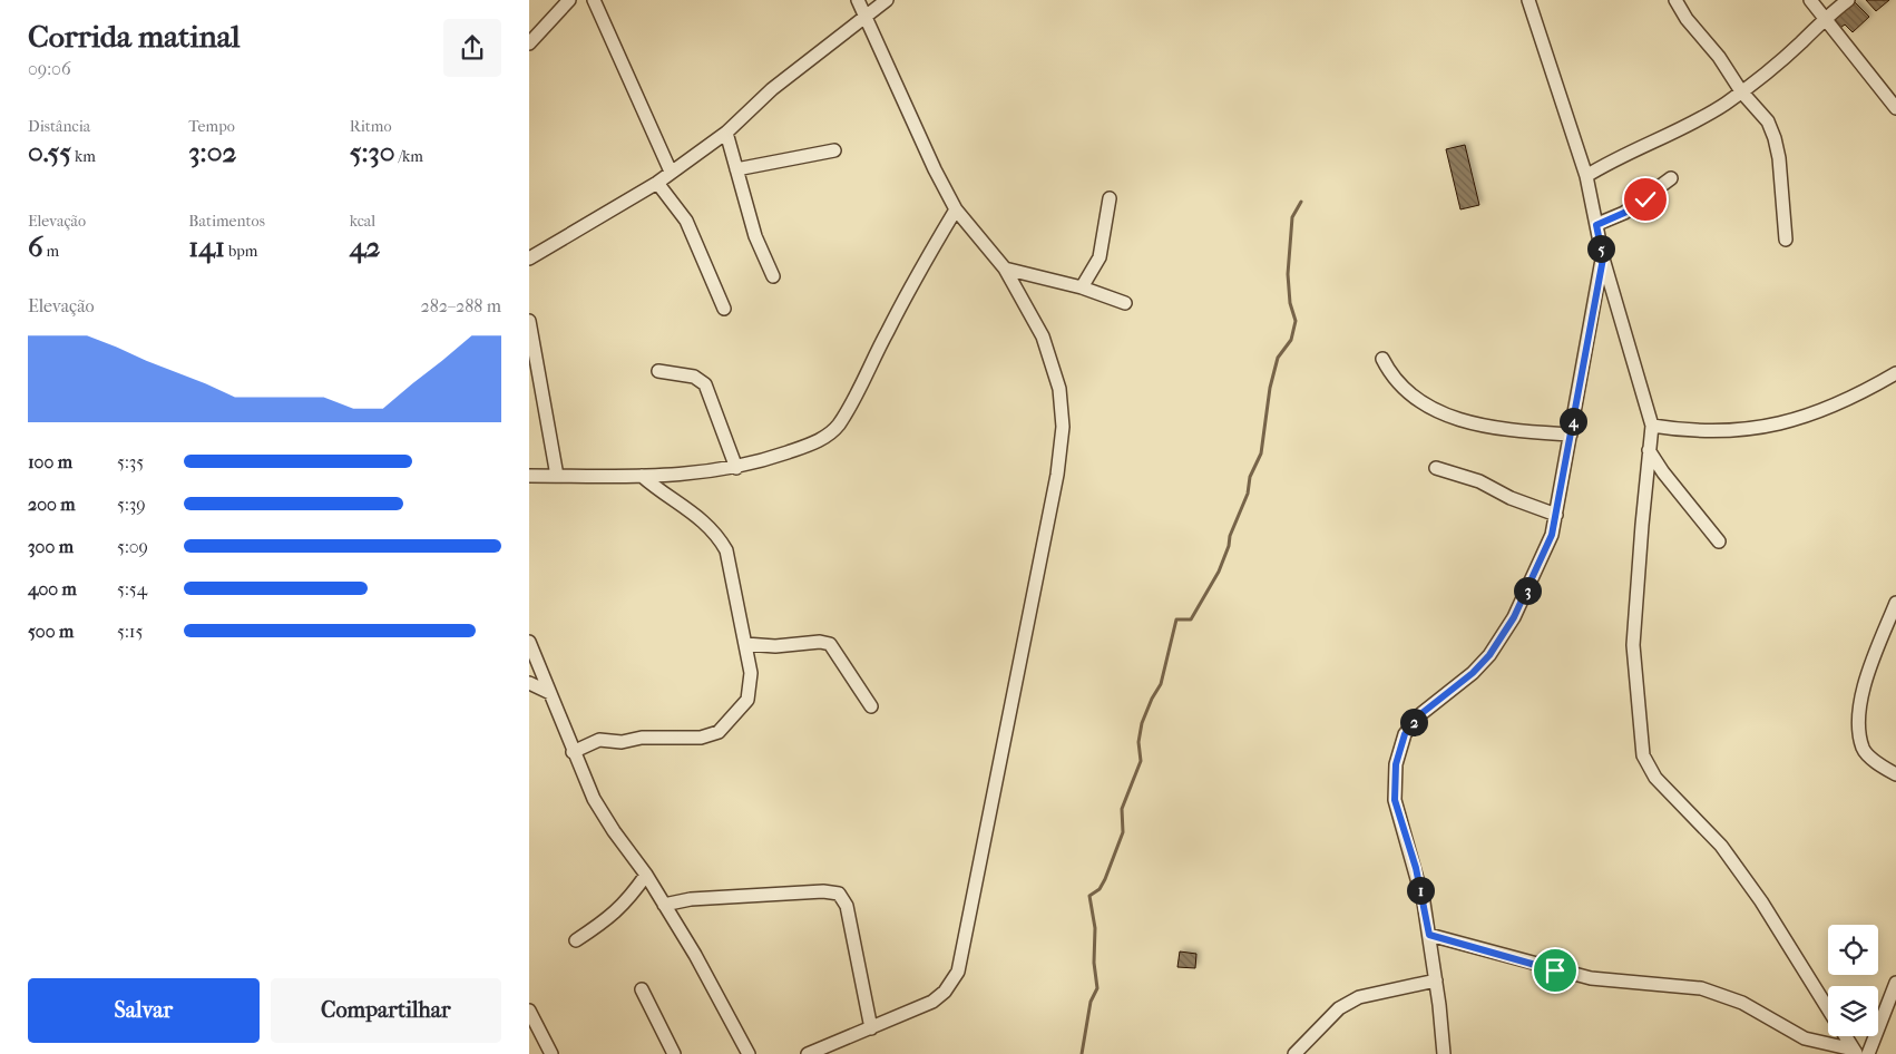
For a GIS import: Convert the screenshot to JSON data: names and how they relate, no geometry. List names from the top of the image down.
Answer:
{
  "page": {
    "heading": ["Corrida matinal", "09:06"],
    "stats": [
      ["Distância", "0.55 km"],
      ["Tempo", "3:02"],
      ["Ritmo", "5:30 /km"],
      ["Elevação", "6 m"],
      ["Batimentos", "141 bpm"],
      ["kcal", "42"]
    ],
    "pins": [
      "5",
      "4",
      "3",
      "2",
      "1"
    ],
    "chart": ["Elevação", "282–288 m"],
    "list": [
      {
        "name": "100 m",
        "note": "5:35"
      },
      {
        "name": "200 m",
        "note": "5:39"
      },
      {
        "name": "300 m",
        "note": "5:09"
      },
      {
        "name": "400 m",
        "note": "5:54"
      },
      {
        "name": "500 m",
        "note": "5:15"
      }
    ],
    "buttons": ["Salvar", "Compartilhar"]
  }
}
